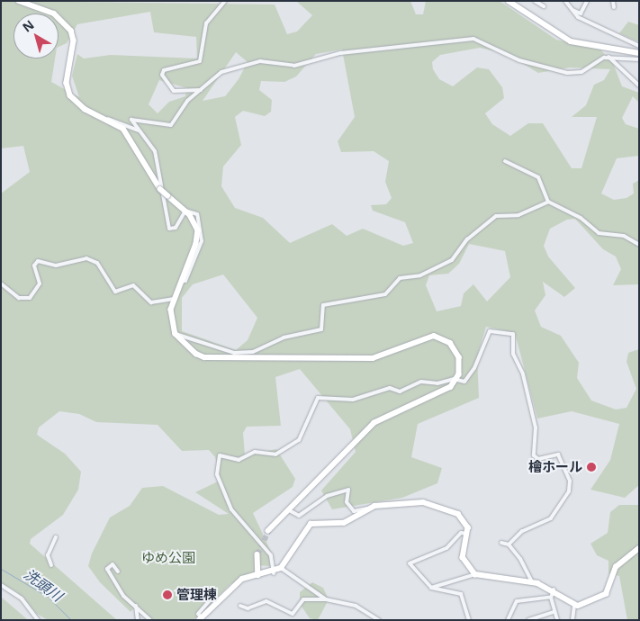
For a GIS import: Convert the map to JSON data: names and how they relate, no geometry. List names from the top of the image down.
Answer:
{
  "water": ["洗頭川"],
  "parks": ["ゆめ公園"],
  "places": ["檜ホール", "管理棟"],
  "north": "top left"
}
